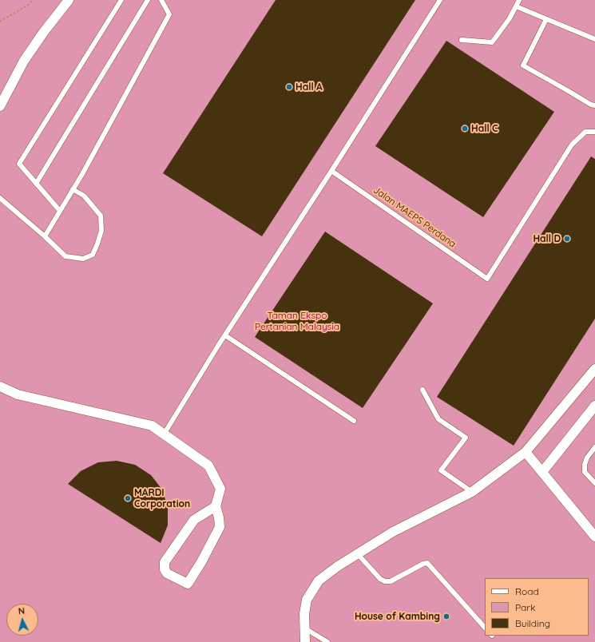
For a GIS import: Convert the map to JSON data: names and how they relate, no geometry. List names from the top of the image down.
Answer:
{
  "streets": {
    "lane": ["Jalan MAEPS Perdana"]
  },
  "parks": ["Taman Ekspo Pertanian Malaysia"],
  "places": [
    "Hall A",
    "Hall C",
    "Hall D",
    "MARDI Corporation",
    "House of Kambing"
  ],
  "legend": ["Road", "Park", "Building"],
  "north": "top"
}
